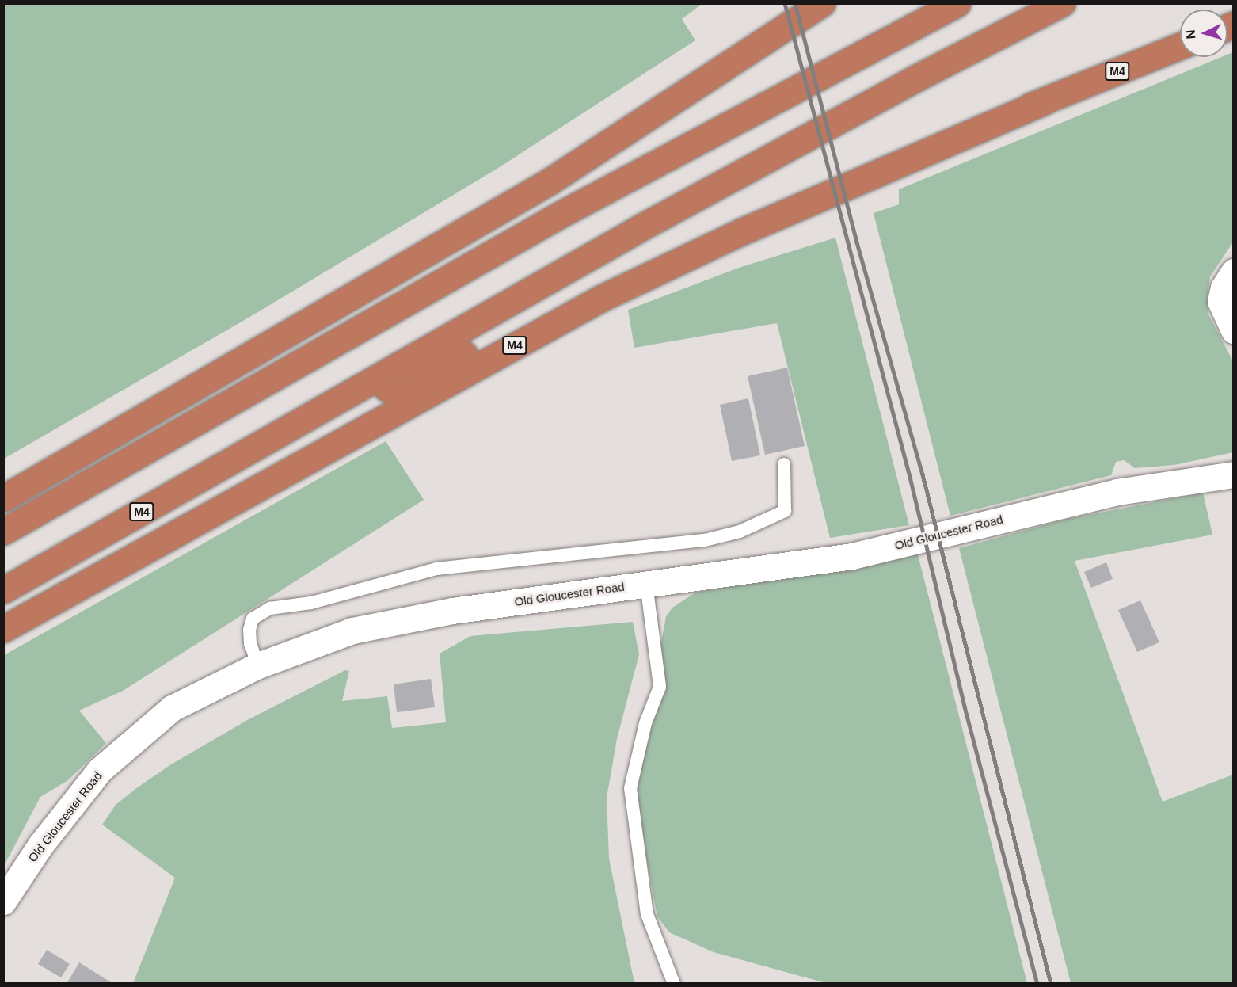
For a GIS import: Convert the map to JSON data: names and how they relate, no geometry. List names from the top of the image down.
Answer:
{
  "streets": {
    "highway": ["M4"],
    "main road": ["Old Gloucester Road"]
  },
  "north": "left"
}
